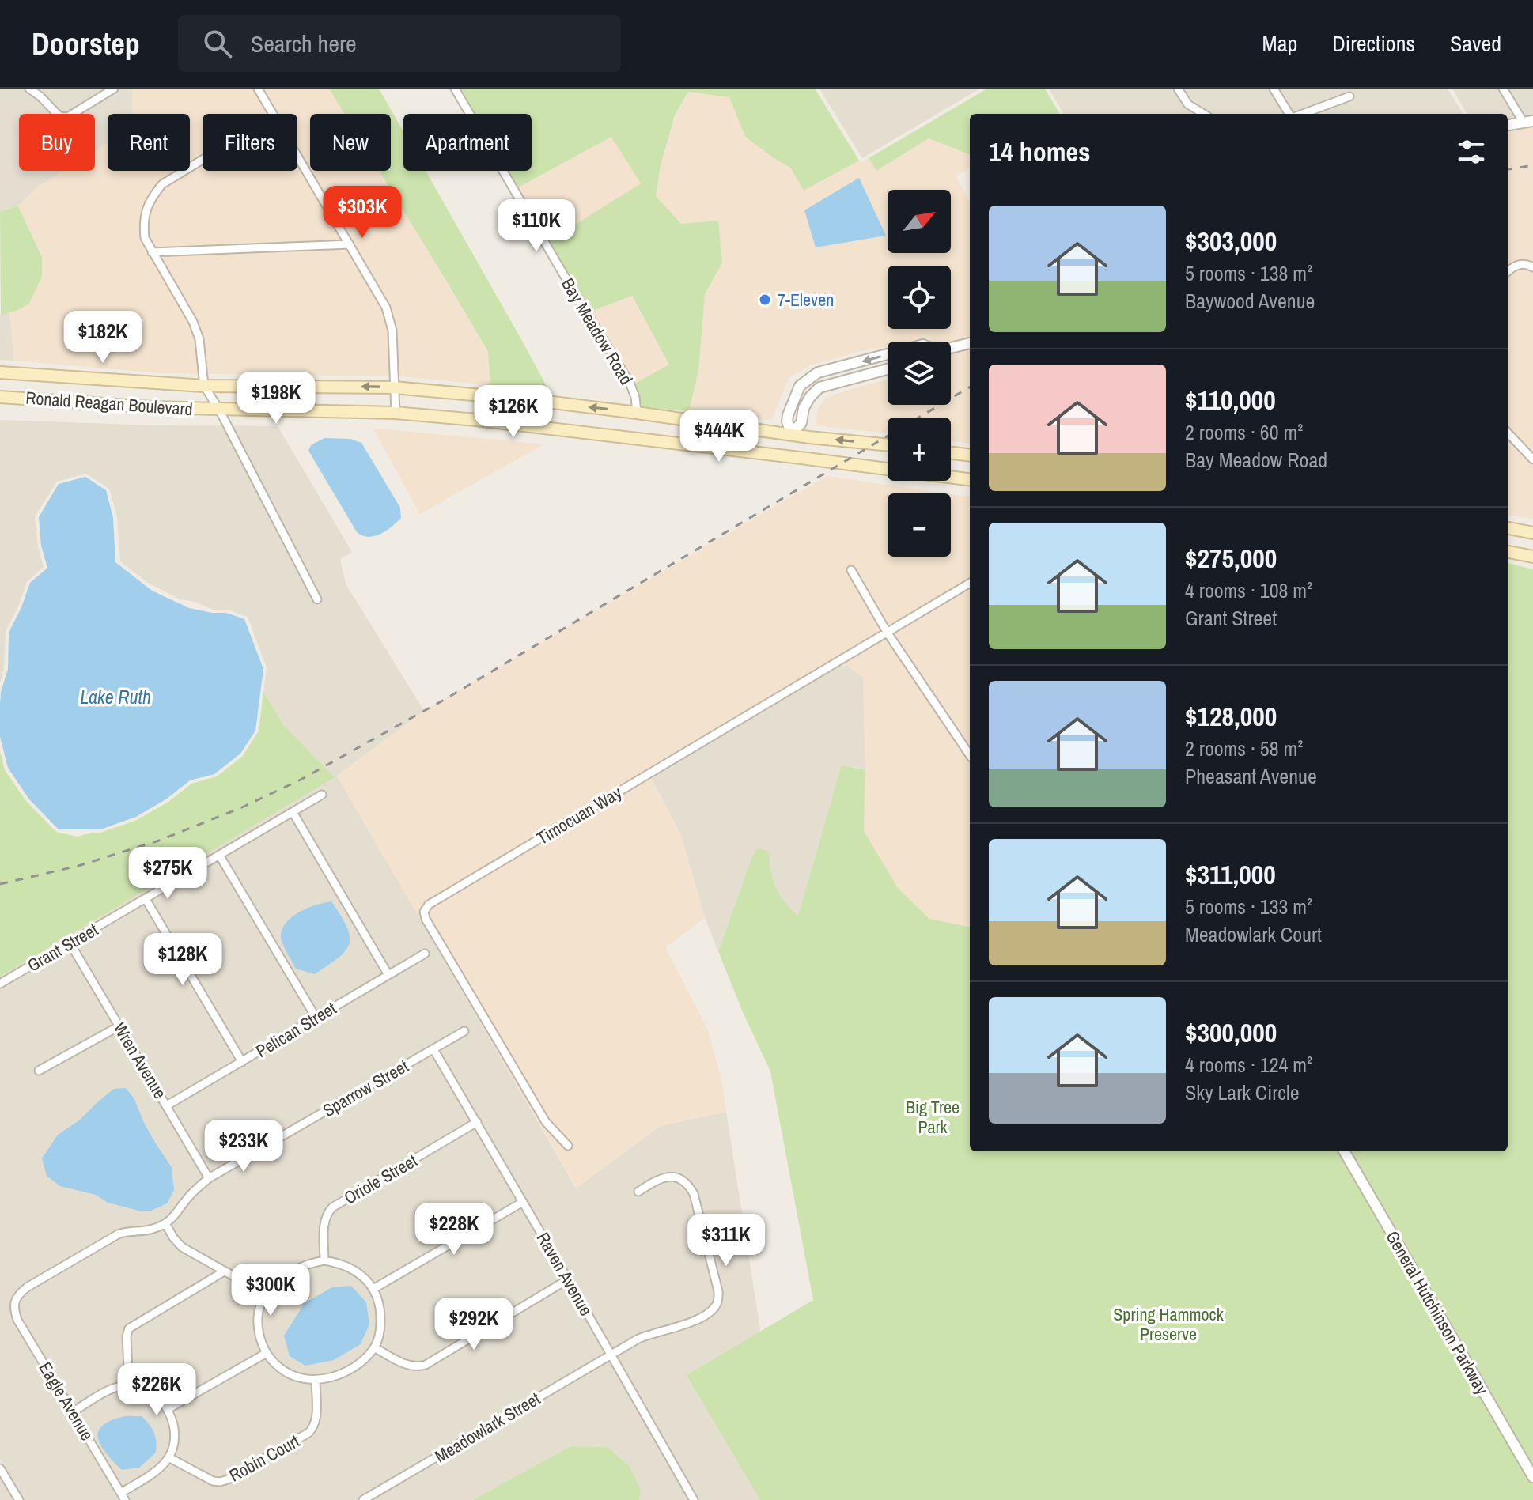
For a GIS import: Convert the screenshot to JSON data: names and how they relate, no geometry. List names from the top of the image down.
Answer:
{
  "streets": {
    "main road": ["Ronald Reagan Boulevard"],
    "street": [
      "Bay Meadow Road",
      "Timocuan Way",
      "Grant Street",
      "Pelican Street",
      "Wren Avenue",
      "Sparrow Street",
      "Oriole Street",
      "Raven Avenue",
      "General Hutchinson Parkway",
      "Eagle Avenue",
      "Meadowlark Street",
      "Robin Court"
    ]
  },
  "crossings": [
    ["Bay Meadow Road", "Ronald Reagan Boulevard"],
    ["Grant Street", "Wren Avenue"],
    ["Pelican Street", "Wren Avenue"],
    ["Wren Avenue", "Sparrow Street"],
    ["Sparrow Street", "Raven Avenue"],
    ["Sparrow Street", "Eagle Avenue"],
    ["Oriole Street", "Raven Avenue"],
    ["Oriole Street", "Robin Court"],
    ["Raven Avenue", "Meadowlark Street"]
  ],
  "water": ["Lake Ruth"],
  "parks": ["Big Tree Park", "Spring Hammock Preserve"],
  "places": ["7-Eleven"],
  "north": "top right",
  "page": {
    "header": "Doorstep",
    "search": "Search here",
    "nav": ["Map", "Directions", "Saved"],
    "chip": [
      "Buy",
      "Rent",
      "Filters",
      "New",
      "Apartment"
    ],
    "heading": "14 homes",
    "price": [
      "$303K",
      "$110K",
      "$182K",
      "$198K",
      "$126K",
      "$444K",
      "$275K",
      "$128K",
      "$233K",
      "$228K",
      "$311K",
      "$300K",
      "$292K",
      "$226K"
    ],
    "map_buttons": ["+", "−"],
    "list": [
      {
        "name": "$303,000",
        "note": "5 rooms · 138 m² · Baywood Avenue"
      },
      {
        "name": "$110,000",
        "note": "2 rooms · 60 m² · Bay Meadow Road"
      },
      {
        "name": "$275,000",
        "note": "4 rooms · 108 m² · Grant Street"
      },
      {
        "name": "$128,000",
        "note": "2 rooms · 58 m² · Pheasant Avenue"
      },
      {
        "name": "$311,000",
        "note": "5 rooms · 133 m² · Meadowlark Court"
      },
      {
        "name": "$300,000",
        "note": "4 rooms · 124 m² · Sky Lark Circle"
      }
    ]
  }
}
